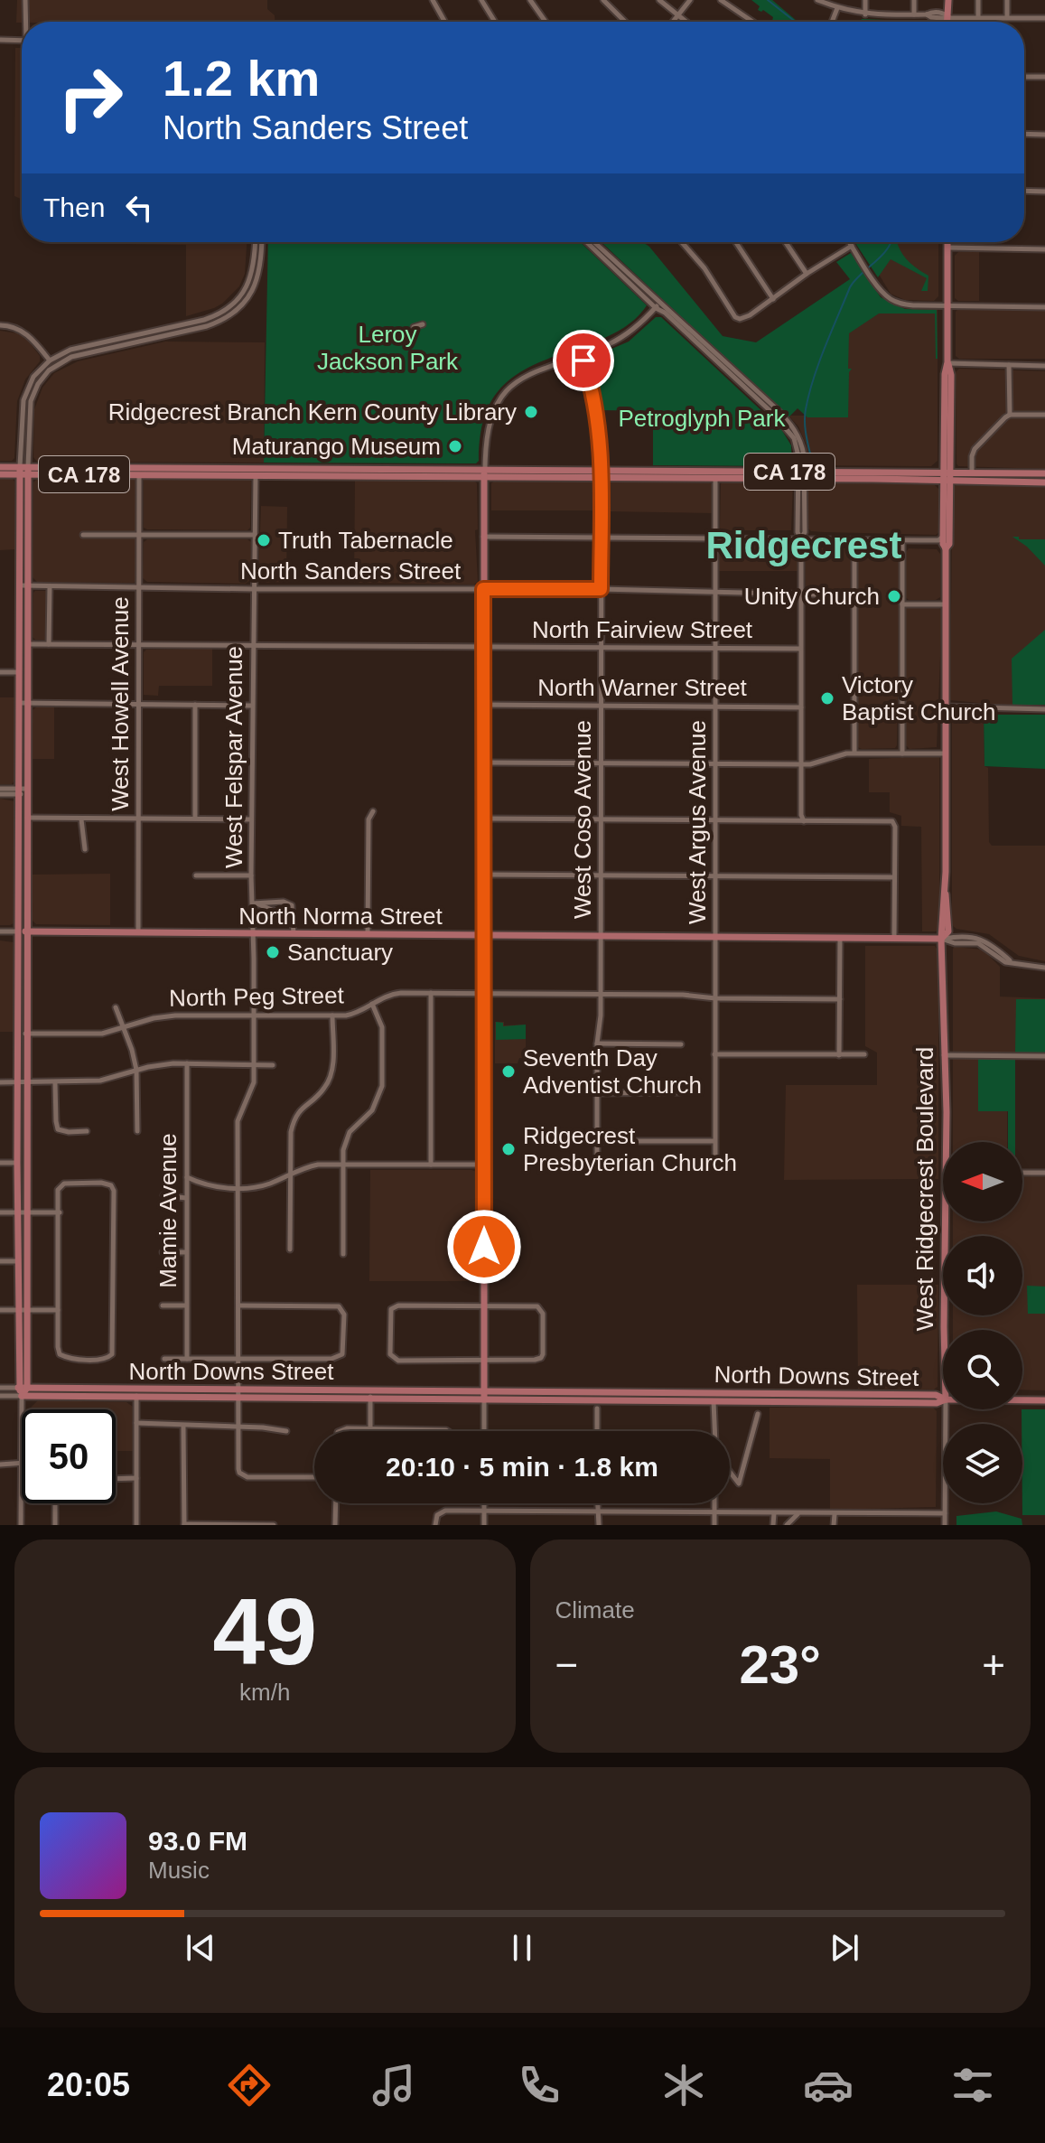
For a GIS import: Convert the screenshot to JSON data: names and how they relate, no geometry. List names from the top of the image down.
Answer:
{
  "streets": {
    "main road": [
      "CA 178",
      "North Norma Street",
      "West Ridgecrest Boulevard",
      "North Downs Street"
    ],
    "street": [
      "North Sanders Street",
      "North Fairview Street",
      "North Warner Street",
      "West Howell Avenue",
      "West Felspar Avenue",
      "West Coso Avenue",
      "West Argus Avenue",
      "North Peg Street",
      "Mamie Avenue"
    ]
  },
  "crossings": [
    ["CA 178", "West Howell Avenue"],
    ["CA 178", "West Felspar Avenue"],
    ["CA 178", "West Coso Avenue"],
    ["CA 178", "West Argus Avenue"],
    ["CA 178", "West Ridgecrest Boulevard"],
    ["North Sanders Street", "West Howell Avenue"],
    ["North Sanders Street", "West Felspar Avenue"],
    ["North Sanders Street", "West Coso Avenue"],
    ["North Sanders Street", "West Argus Avenue"],
    ["North Fairview Street", "West Felspar Avenue"],
    ["North Fairview Street", "West Coso Avenue"],
    ["North Fairview Street", "West Argus Avenue"],
    ["North Warner Street", "West Coso Avenue"],
    ["North Warner Street", "West Argus Avenue"],
    ["West Howell Avenue", "North Norma Street"],
    ["West Felspar Avenue", "North Norma Street"],
    ["West Felspar Avenue", "North Peg Street"],
    ["West Felspar Avenue", "North Downs Street"],
    ["West Coso Avenue", "North Norma Street"],
    ["West Coso Avenue", "North Peg Street"],
    ["West Argus Avenue", "North Norma Street"],
    ["West Argus Avenue", "North Peg Street"],
    ["North Norma Street", "West Ridgecrest Boulevard"]
  ],
  "districts": ["Ridgecrest"],
  "parks": ["Leroy Jackson Park", "Petroglyph Park"],
  "places": [
    "Ridgecrest Branch Kern County Library",
    "Maturango Museum",
    "Truth Tabernacle",
    "Unity Church",
    "Victory Baptist Church",
    "Sanctuary",
    "Seventh Day Adventist Church",
    "Ridgecrest Presbyterian Church"
  ],
  "north": "left",
  "page": {
    "turn": ["1.2 km", "North Sanders Street"],
    "then": "Then",
    "limit": "50",
    "trip": "20:10 · 5 min · 1.8 km",
    "tile": [
      ["49", "km/h"],
      "Climate"
    ],
    "heat": ["−", "23°", "+"],
    "song": ["93.0 FM", "Music"],
    "tabs": "20:05"
  }
}
